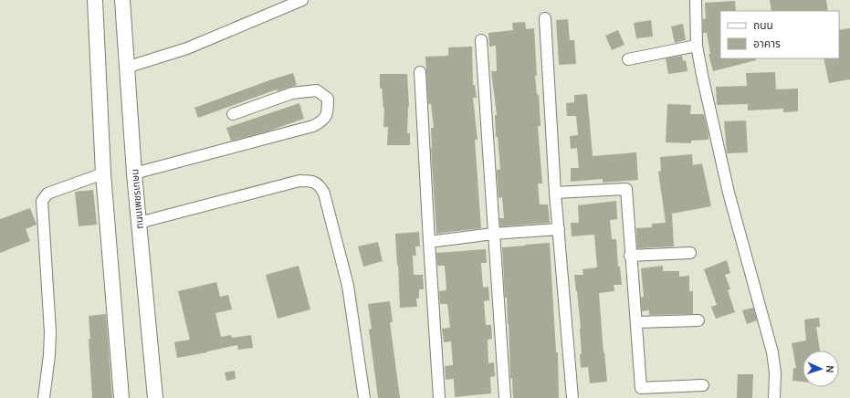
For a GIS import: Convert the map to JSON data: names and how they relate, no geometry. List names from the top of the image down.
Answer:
{
  "streets": {
    "main road": ["ถนนเพชรเกษม"]
  },
  "legend": ["ถนน", "อาคาร"],
  "north": "right"
}
